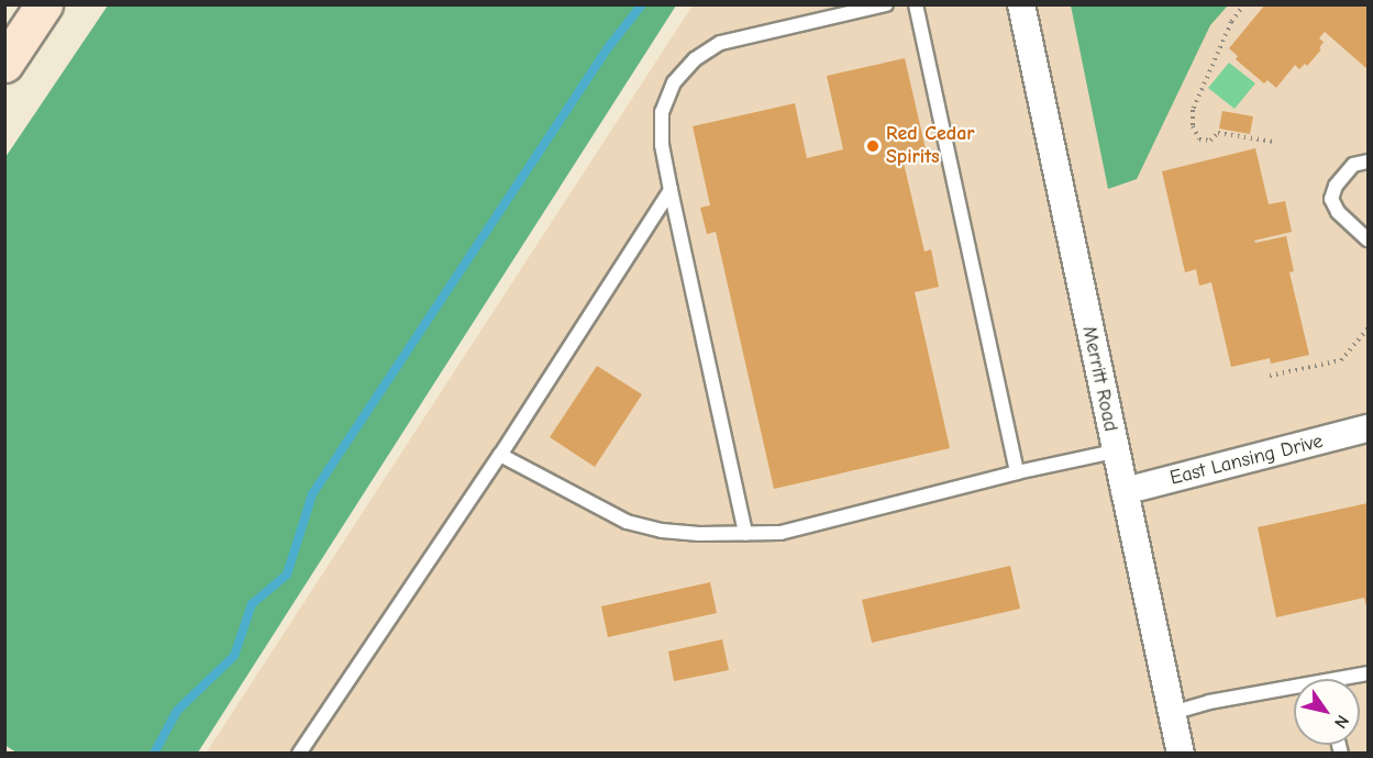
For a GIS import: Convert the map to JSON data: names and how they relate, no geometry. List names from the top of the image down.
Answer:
{
  "streets": {
    "street": ["Merritt Road", "East Lansing Drive"]
  },
  "crossings": [
    ["Merritt Road", "East Lansing Drive"]
  ],
  "places": ["Red Cedar Spirits"],
  "north": "bottom right"
}
